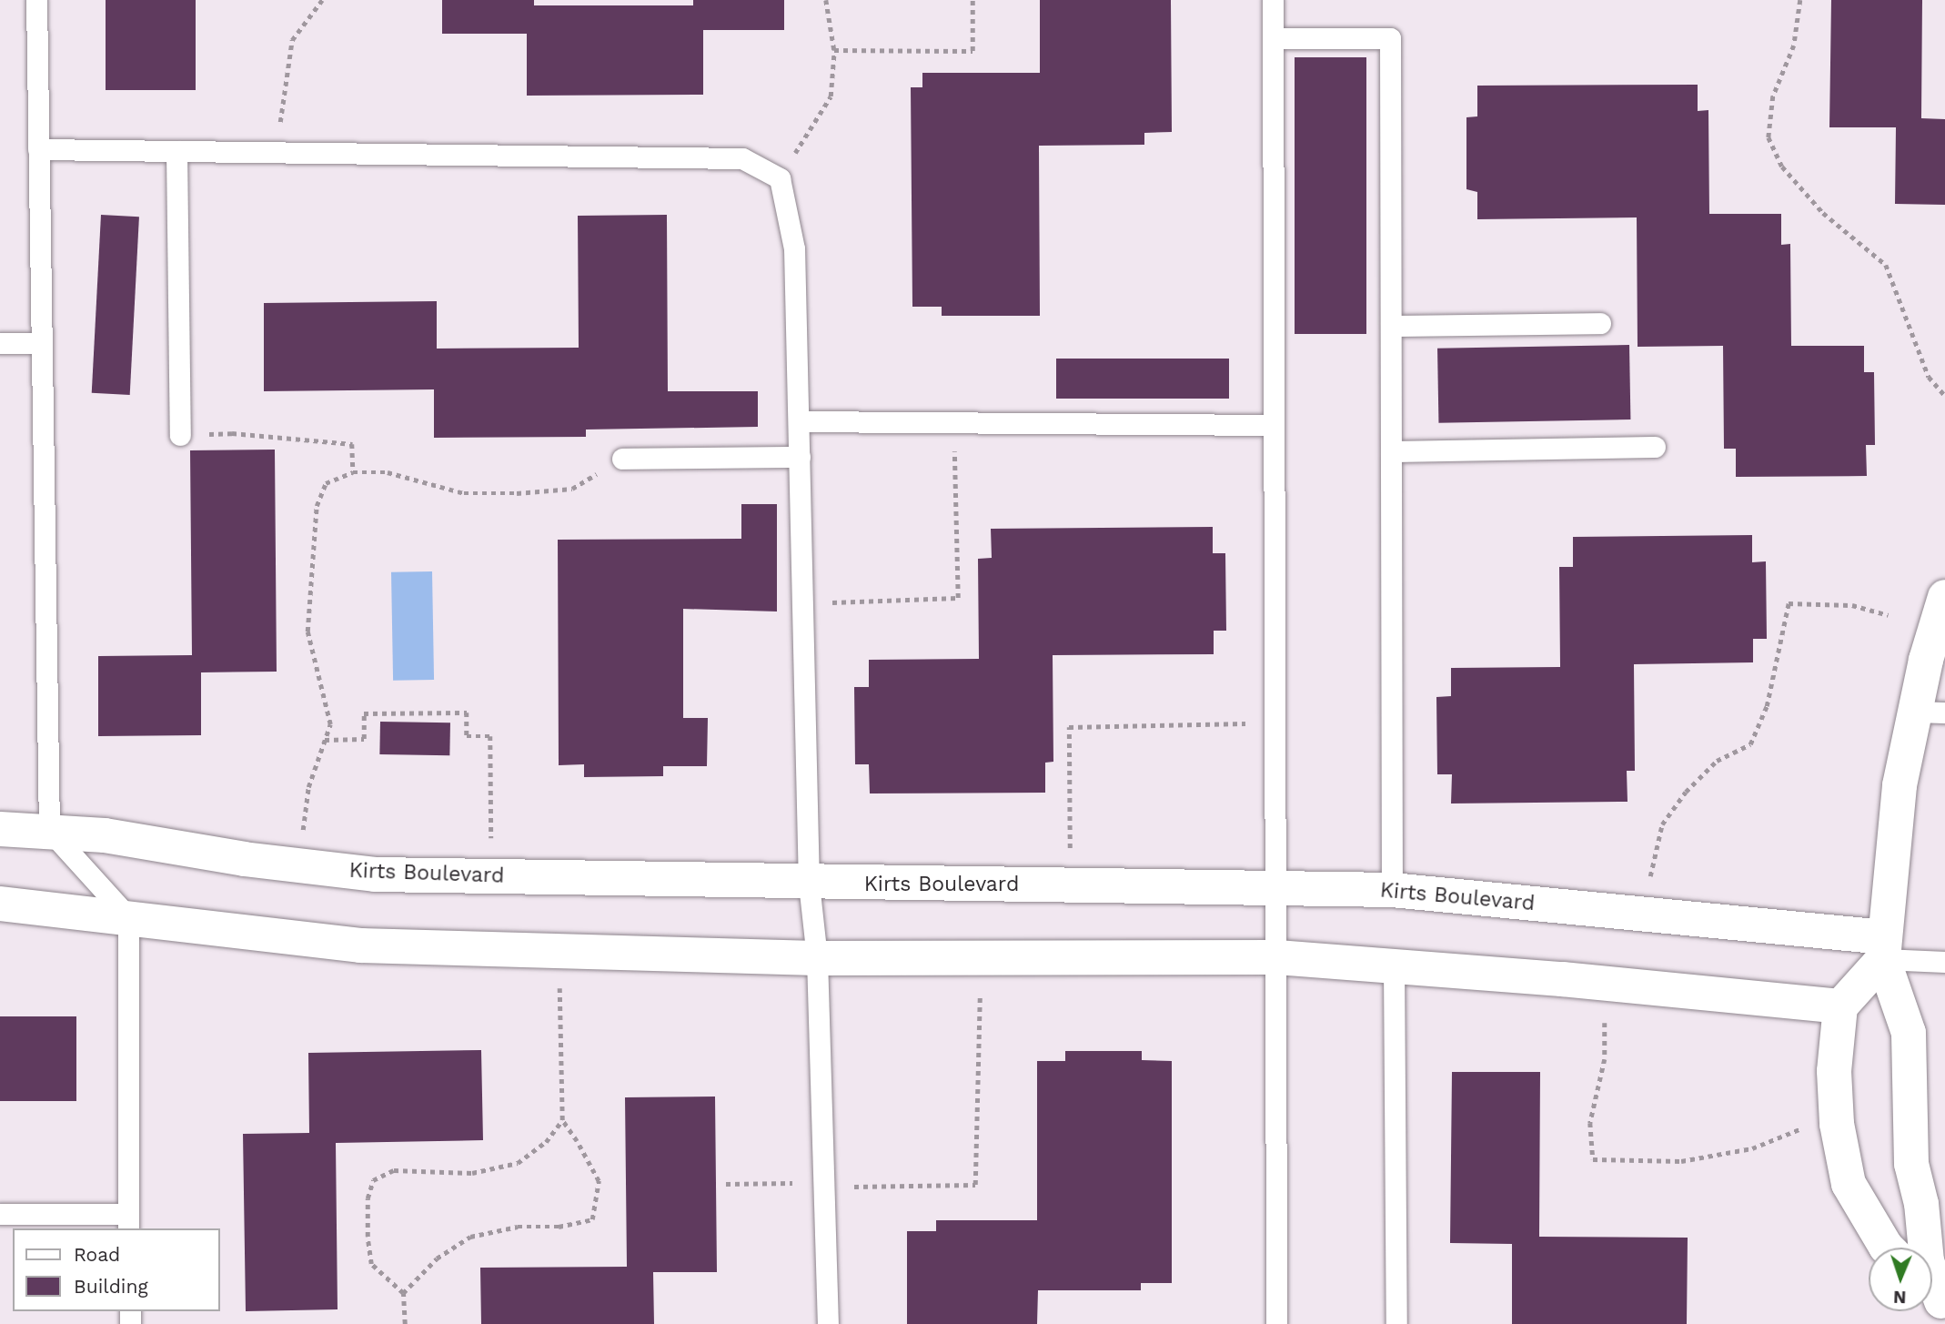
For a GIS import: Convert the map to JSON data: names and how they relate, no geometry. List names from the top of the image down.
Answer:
{
  "streets": {
    "street": ["Kirts Boulevard"]
  },
  "legend": ["Road", "Building"],
  "north": "bottom"
}
